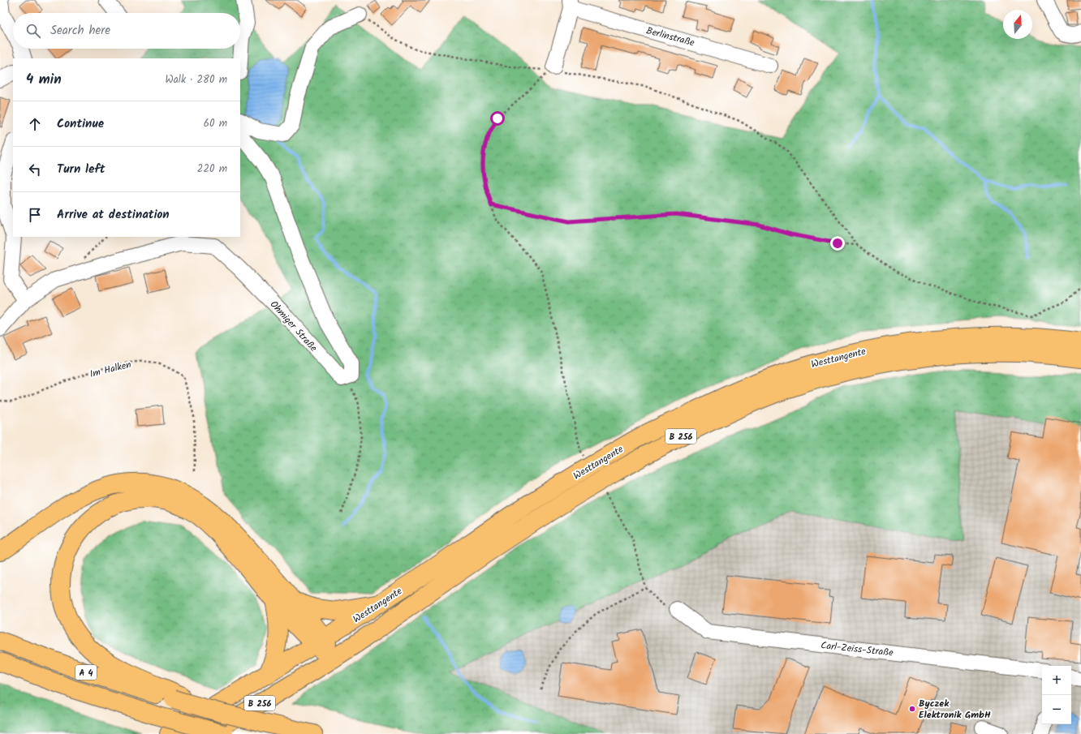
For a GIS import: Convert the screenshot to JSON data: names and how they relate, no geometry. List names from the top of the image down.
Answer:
{
  "streets": {
    "main road": ["Westtangente", "B 256", "A 4"],
    "street": ["Berlinstraße", "Ohmiger Straße", "Carl-Zeiss-Straße"],
    "path": ["Im Halken"]
  },
  "crossings": [
    ["Westtangente", "A 4"]
  ],
  "places": ["Byczek Elektronik GmbH"],
  "north": "top",
  "page": {
    "search": "Search here",
    "heading": ["4 min", "Walk · 280 m"],
    "list": [
      ["Continue", "60 m"],
      ["Turn left", "220 m"],
      "Arrive at destination"
    ],
    "map_buttons": ["+", "−"]
  }
}
